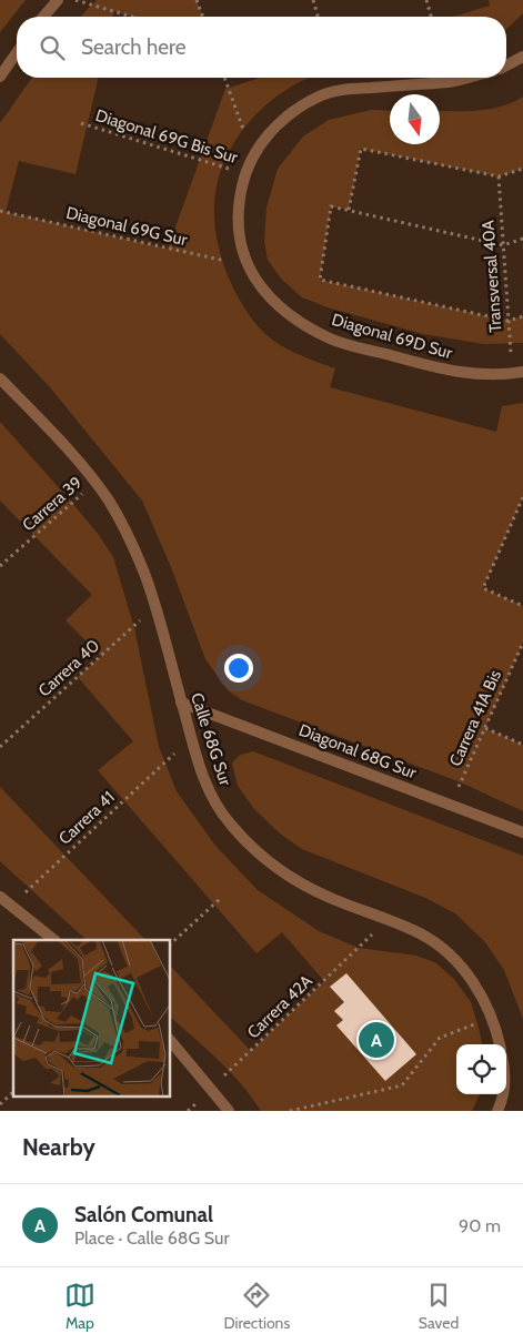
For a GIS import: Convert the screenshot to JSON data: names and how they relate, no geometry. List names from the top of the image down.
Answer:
{
  "streets": {
    "street": ["Diagonal 69D Sur", "Calle 68G Sur", "Diagonal 68G Sur"],
    "path": [
      "Diagonal 69G Bis Sur",
      "Diagonal 69G Sur",
      "Transversal 40A",
      "Carrera 39",
      "Carrera 40",
      "Carrera 41A Bis",
      "Carrera 41",
      "Carrera 42A"
    ]
  },
  "crossings": [
    ["Diagonal 69G Bis Sur", "Diagonal 69D Sur"],
    ["Diagonal 69G Sur", "Diagonal 69D Sur"],
    ["Transversal 40A", "Diagonal 69D Sur"],
    ["Carrera 39", "Calle 68G Sur"],
    ["Carrera 40", "Calle 68G Sur"],
    ["Carrera 41A Bis", "Diagonal 68G Sur"],
    ["Calle 68G Sur", "Diagonal 68G Sur"],
    ["Calle 68G Sur", "Carrera 41"],
    ["Calle 68G Sur", "Carrera 42A"]
  ],
  "north": "bottom",
  "page": {
    "search": "Search here",
    "pins": "A",
    "heading": "Nearby",
    "list": [
      {
        "mark": "A",
        "name": "Salón Comunal",
        "note": "Place · Calle 68G Sur",
        "value": "90 m"
      }
    ],
    "nav": ["Map", "Directions", "Saved"]
  }
}
